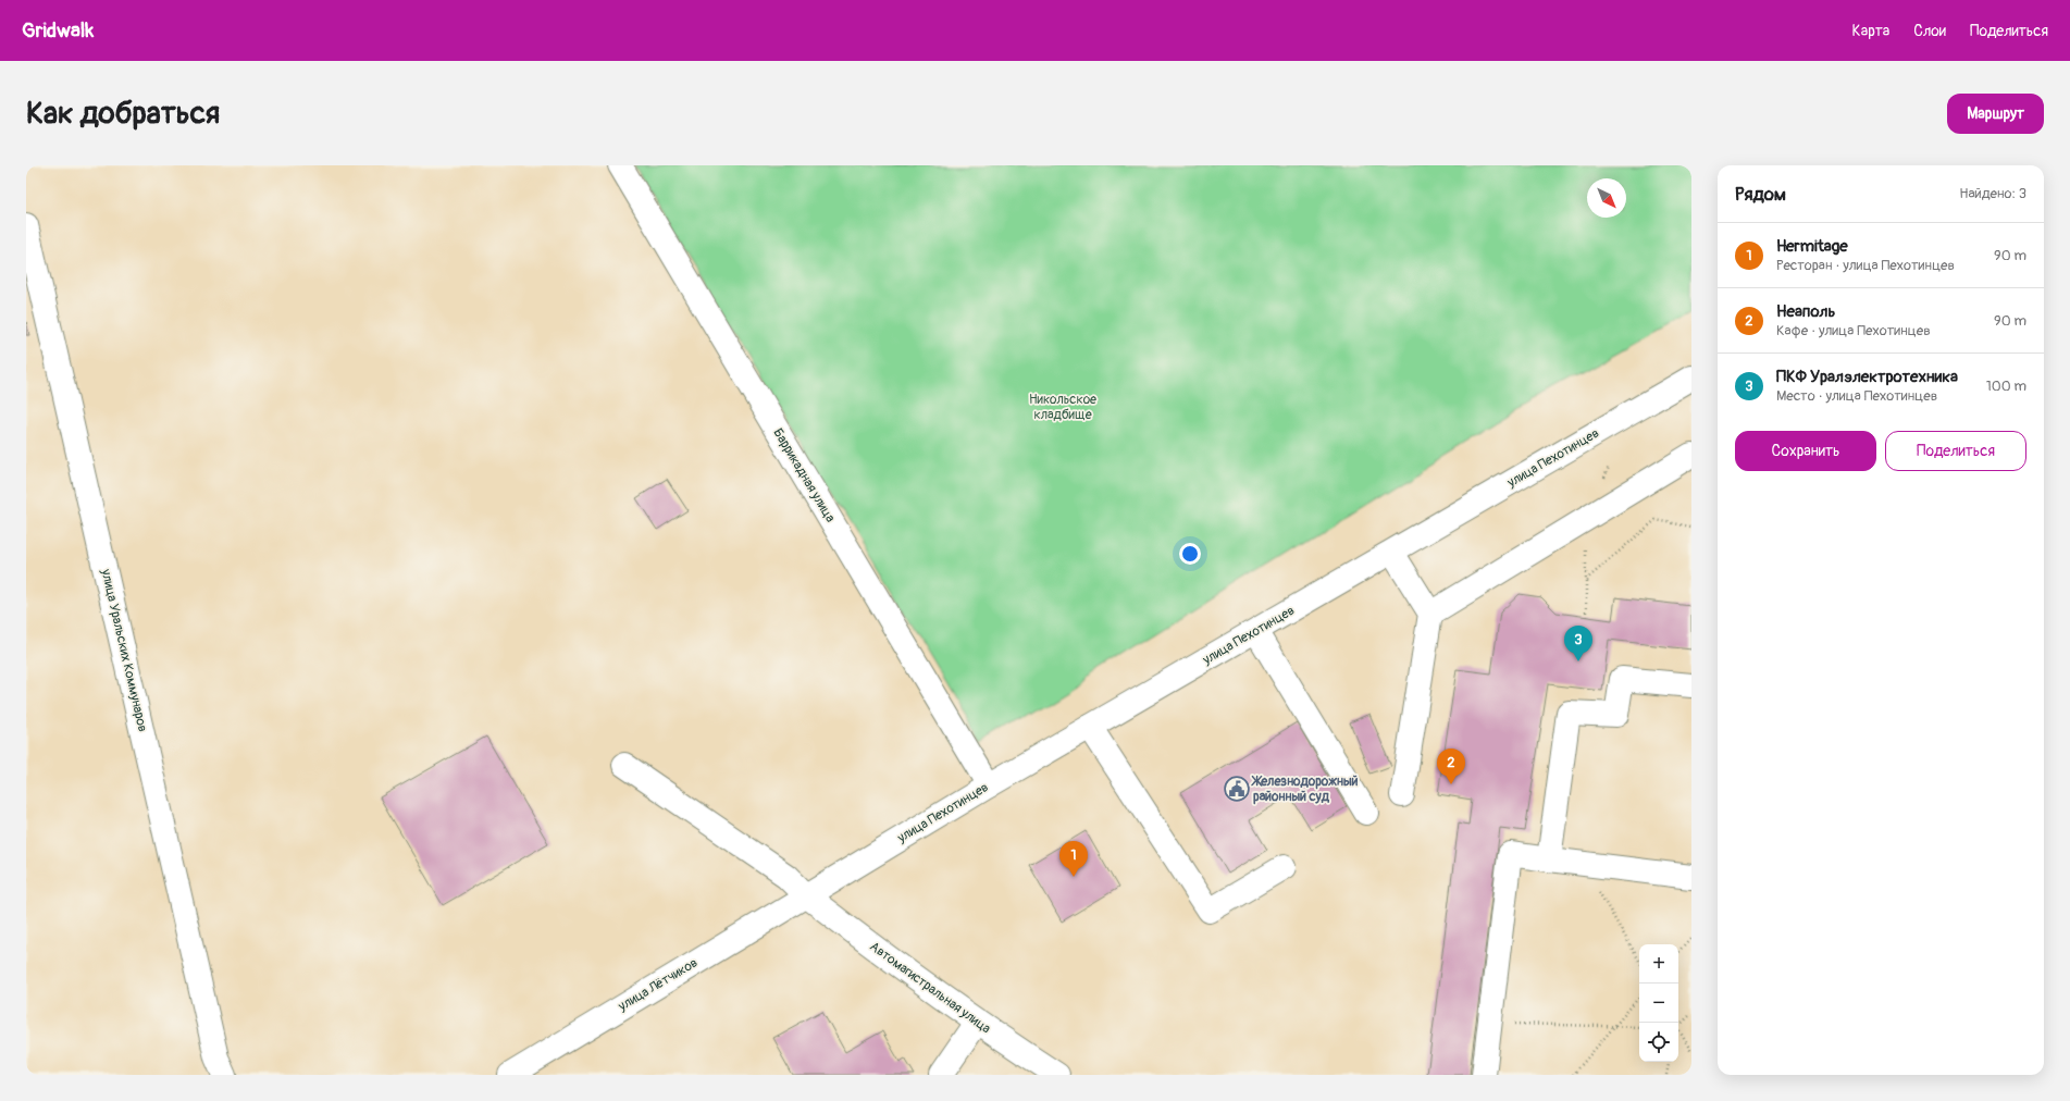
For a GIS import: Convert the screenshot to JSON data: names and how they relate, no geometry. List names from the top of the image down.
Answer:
{
  "streets": {
    "main road": [
      "улица Пехотинцев",
      "Баррикадная улица",
      "улица Уральских Коммунаров",
      "улица Лётчиков",
      "Автомагистральная улица"
    ]
  },
  "crossings": [
    ["улица Пехотинцев", "Баррикадная улица"],
    ["улица Пехотинцев", "улица Лётчиков"],
    ["улица Пехотинцев", "Автомагистральная улица"],
    ["улица Лётчиков", "Автомагистральная улица"]
  ],
  "parks": ["Никольское кладбище"],
  "places": {
    "public building": ["Железнодорожный районный суд"]
  },
  "north": "bottom right",
  "page": {
    "header": "Gridwalk",
    "nav": ["Карта", "Слои", "Поделиться"],
    "buttons": [
      "Маршрут",
      ["Сохранить", "Поделиться"]
    ],
    "title": "Как добраться",
    "heading": ["Рядом", "Найдено: 3"],
    "list": [
      {
        "mark": "1",
        "name": "Hermitage",
        "note": "Ресторан · улица Пехотинцев",
        "value": "90 m"
      },
      {
        "mark": "2",
        "name": "Неаполь",
        "note": "Кафе · улица Пехотинцев",
        "value": "90 m"
      },
      {
        "mark": "3",
        "name": "ПКФ Уралэлектротехника",
        "note": "Место · улица Пехотинцев",
        "value": "100 m"
      }
    ],
    "pins": ["3", "2", "1"],
    "map_buttons": ["+", "−"]
  }
}
